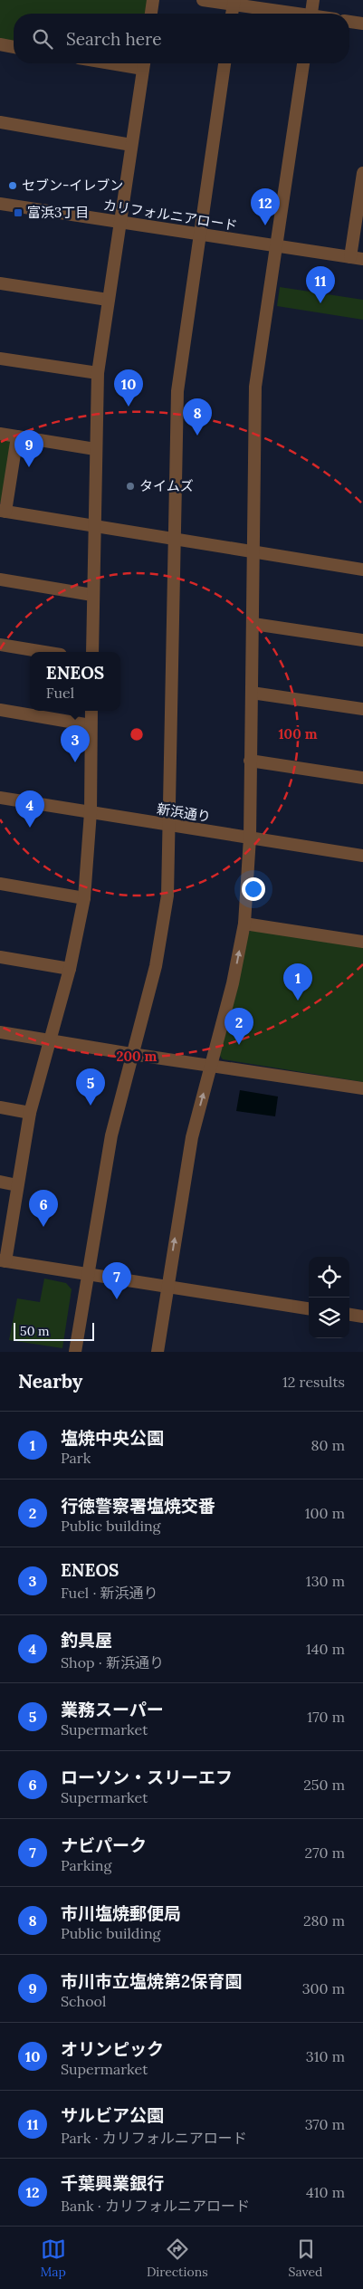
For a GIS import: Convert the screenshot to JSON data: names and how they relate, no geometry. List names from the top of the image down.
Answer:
{
  "streets": {
    "street": ["カリフォルニアロード", "新浜通り"]
  },
  "places": {
    "other": ["セブン-イレブン", "タイムズ"],
    "transit": ["富浜3丁目"]
  },
  "scale_bar": "50 m",
  "page": {
    "search": "Search here",
    "pins": [
      "12",
      "11",
      "10",
      "8",
      "9",
      "3",
      "4",
      "1",
      "2",
      "5",
      "6",
      "7"
    ],
    "popup": ["ENEOS", "Fuel"],
    "scale": "50 m",
    "heading": ["Nearby", "12 results"],
    "list": [
      {
        "mark": "1",
        "name": "塩焼中央公園",
        "note": "Park",
        "value": "80 m"
      },
      {
        "mark": "2",
        "name": "行徳警察署塩焼交番",
        "note": "Public building",
        "value": "100 m"
      },
      {
        "mark": "3",
        "name": "ENEOS",
        "note": "Fuel · 新浜通り",
        "value": "130 m"
      },
      {
        "mark": "4",
        "name": "釣具屋",
        "note": "Shop · 新浜通り",
        "value": "140 m"
      },
      {
        "mark": "5",
        "name": "業務スーパー",
        "note": "Supermarket",
        "value": "170 m"
      },
      {
        "mark": "6",
        "name": "ローソン・スリーエフ",
        "note": "Supermarket",
        "value": "250 m"
      },
      {
        "mark": "7",
        "name": "ナビパーク",
        "note": "Parking",
        "value": "270 m"
      },
      {
        "mark": "8",
        "name": "市川塩焼郵便局",
        "note": "Public building",
        "value": "280 m"
      },
      {
        "mark": "9",
        "name": "市川市立塩焼第2保育園",
        "note": "School",
        "value": "300 m"
      },
      {
        "mark": "10",
        "name": "オリンピック",
        "note": "Supermarket",
        "value": "310 m"
      },
      {
        "mark": "11",
        "name": "サルビア公園",
        "note": "Park · カリフォルニアロード",
        "value": "370 m"
      },
      {
        "mark": "12",
        "name": "千葉興業銀行",
        "note": "Bank · カリフォルニアロード",
        "value": "410 m"
      }
    ],
    "nav": ["Map", "Directions", "Saved"]
  },
  "rings": ["100 m", "200 m"]
}
